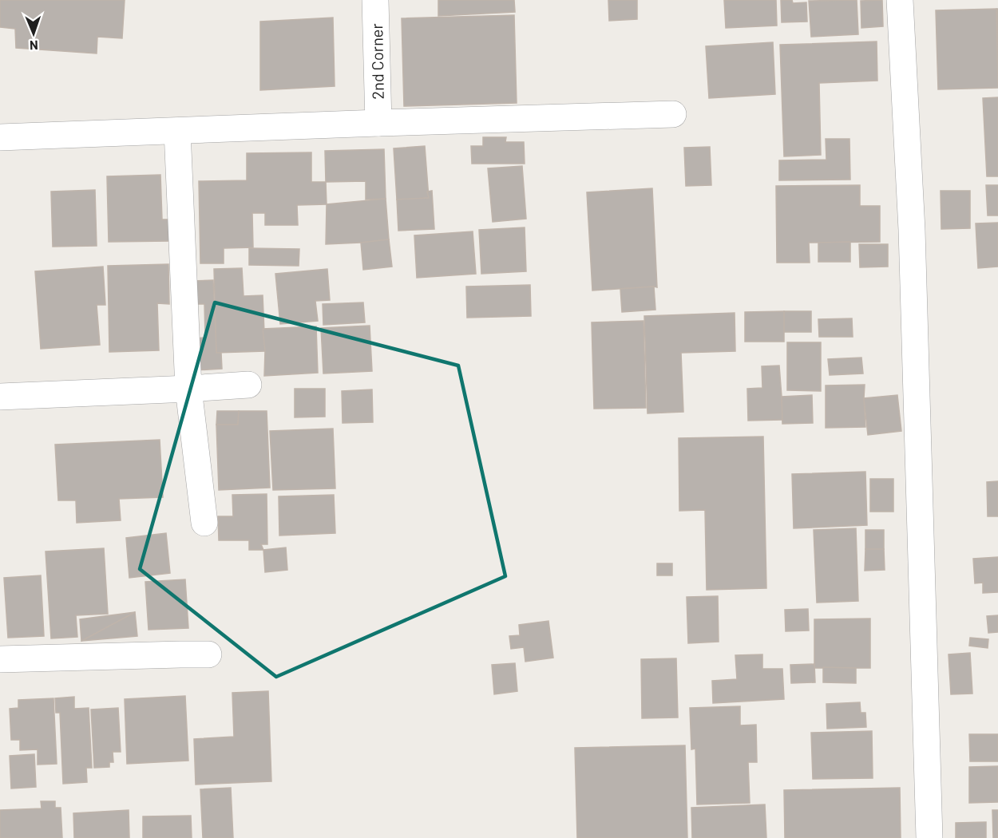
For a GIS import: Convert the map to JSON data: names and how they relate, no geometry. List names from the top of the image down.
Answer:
{
  "streets": {
    "street": ["2nd Corner"]
  },
  "north": "bottom"
}
